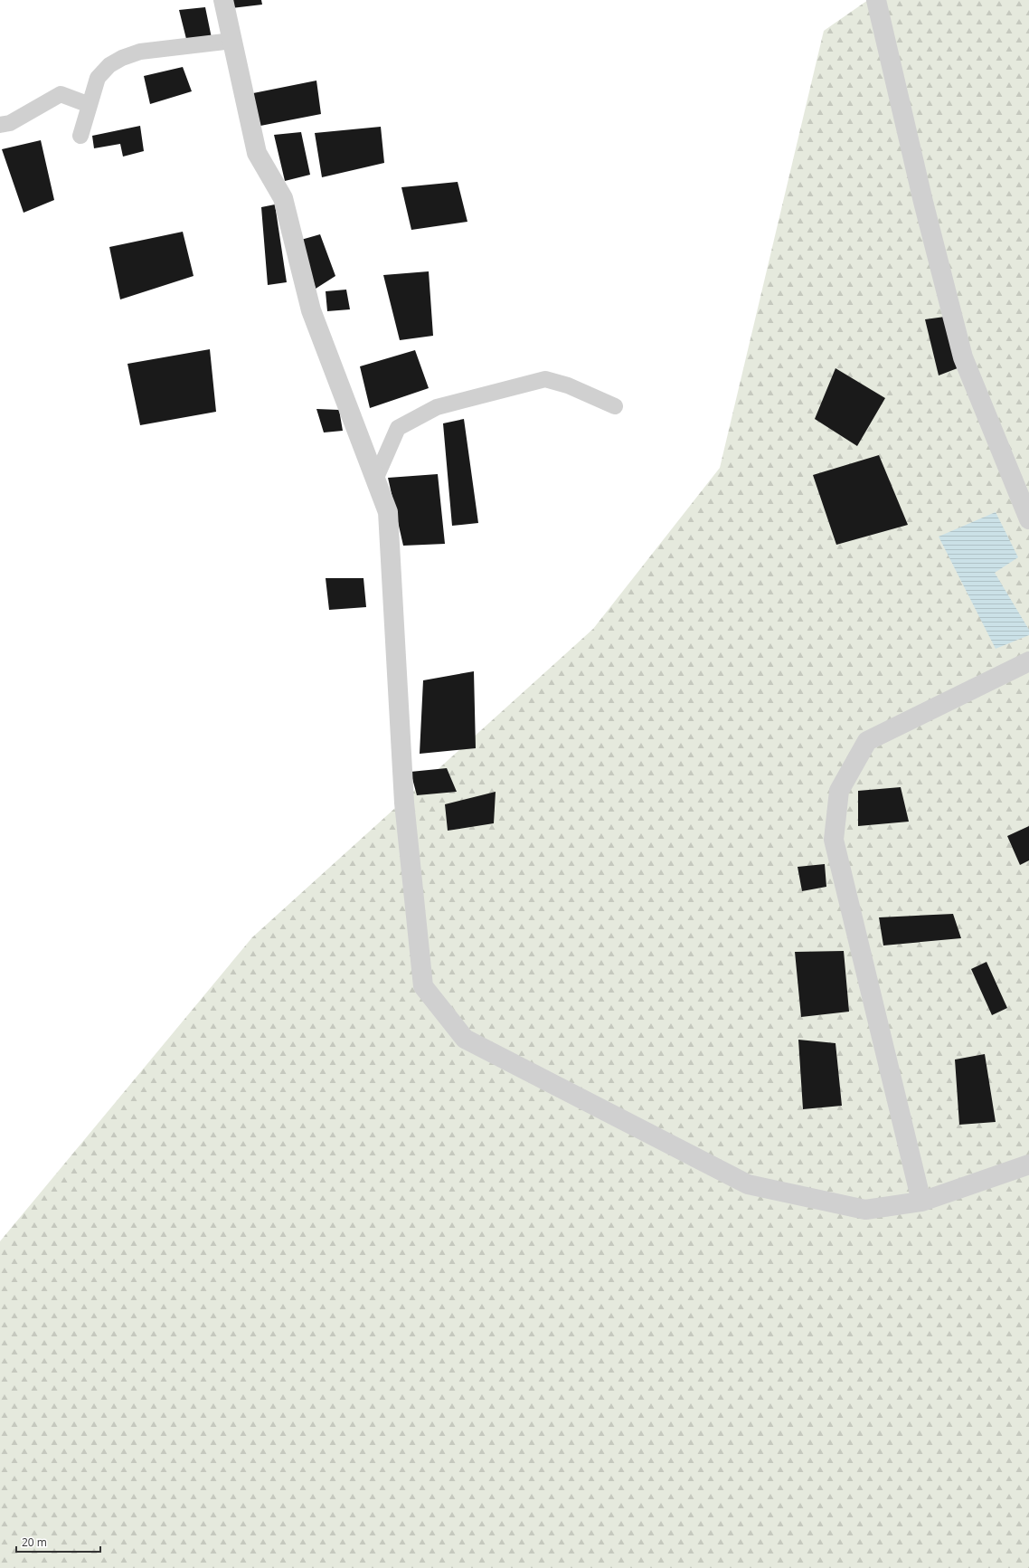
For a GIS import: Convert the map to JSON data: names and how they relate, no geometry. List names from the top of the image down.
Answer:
{
  "scale_bar": "20 m"
}
